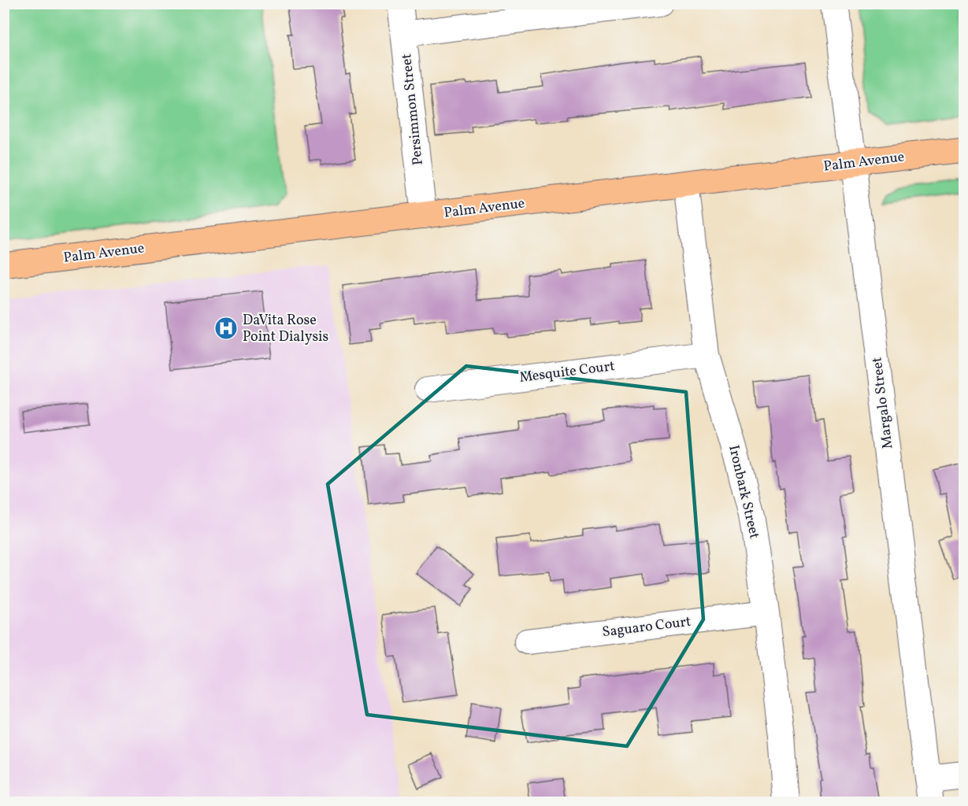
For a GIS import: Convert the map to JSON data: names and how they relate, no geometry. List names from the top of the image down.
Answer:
{
  "streets": {
    "main road": ["Palm Avenue"],
    "street": [
      "Persimmon Street",
      "Mesquite Court",
      "Margalo Street",
      "Ironbark Street",
      "Saguaro Court"
    ]
  },
  "crossings": [
    ["Persimmon Street", "Palm Avenue"],
    ["Palm Avenue", "Margalo Street"],
    ["Palm Avenue", "Ironbark Street"],
    ["Mesquite Court", "Ironbark Street"],
    ["Ironbark Street", "Saguaro Court"]
  ],
  "places": {
    "hospital": ["DaVita Rose Point Dialysis"]
  }
}
